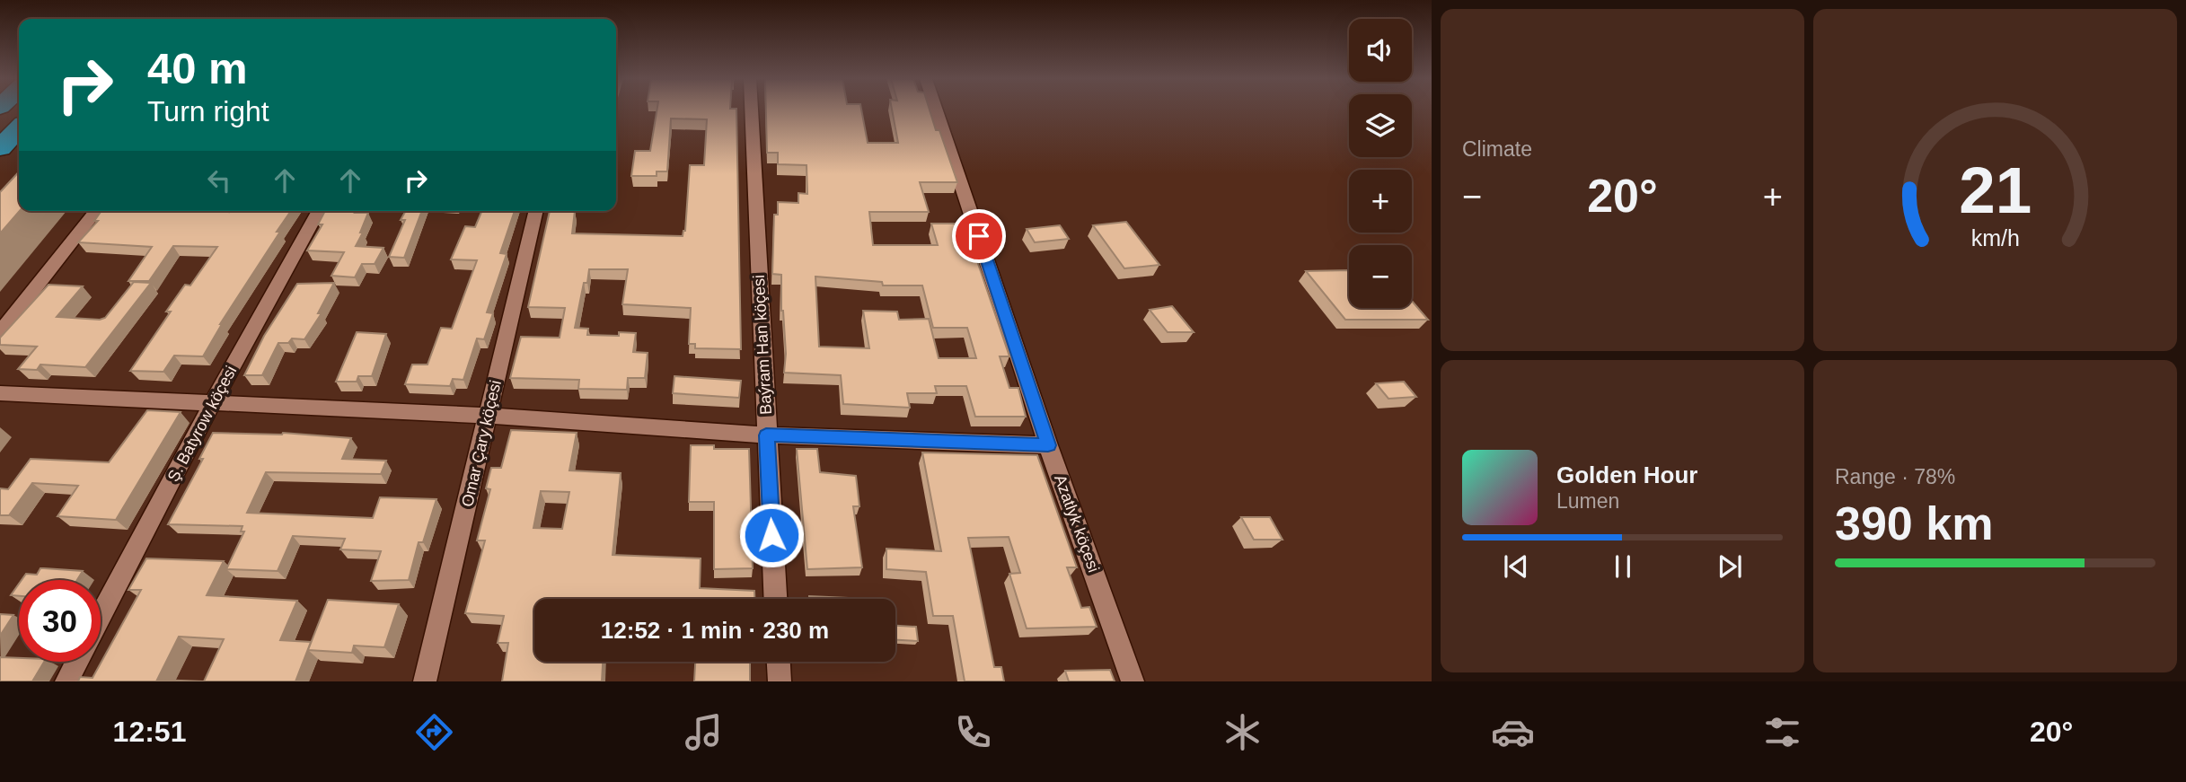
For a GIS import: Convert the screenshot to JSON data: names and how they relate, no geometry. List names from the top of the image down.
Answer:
{
  "streets": {
    "street": [
      "Baýram Han köçesi",
      "Ş. Batyrow köçesi",
      "Omar Çary köçesi",
      "Azatlyk köçesi"
    ]
  },
  "page": {
    "tile": [
      "Climate",
      ["Range · 78%", "390 km"]
    ],
    "map_buttons": ["+", "−"],
    "turn": ["40 m", "Turn right"],
    "heat": ["−", "20°", "+"],
    "song": ["Golden Hour", "Lumen"],
    "limit": "30",
    "trip": "12:52 · 1 min · 230 m",
    "tabs": ["12:51", "20°"],
    "gauge": ["21", "km/h"]
  }
}
